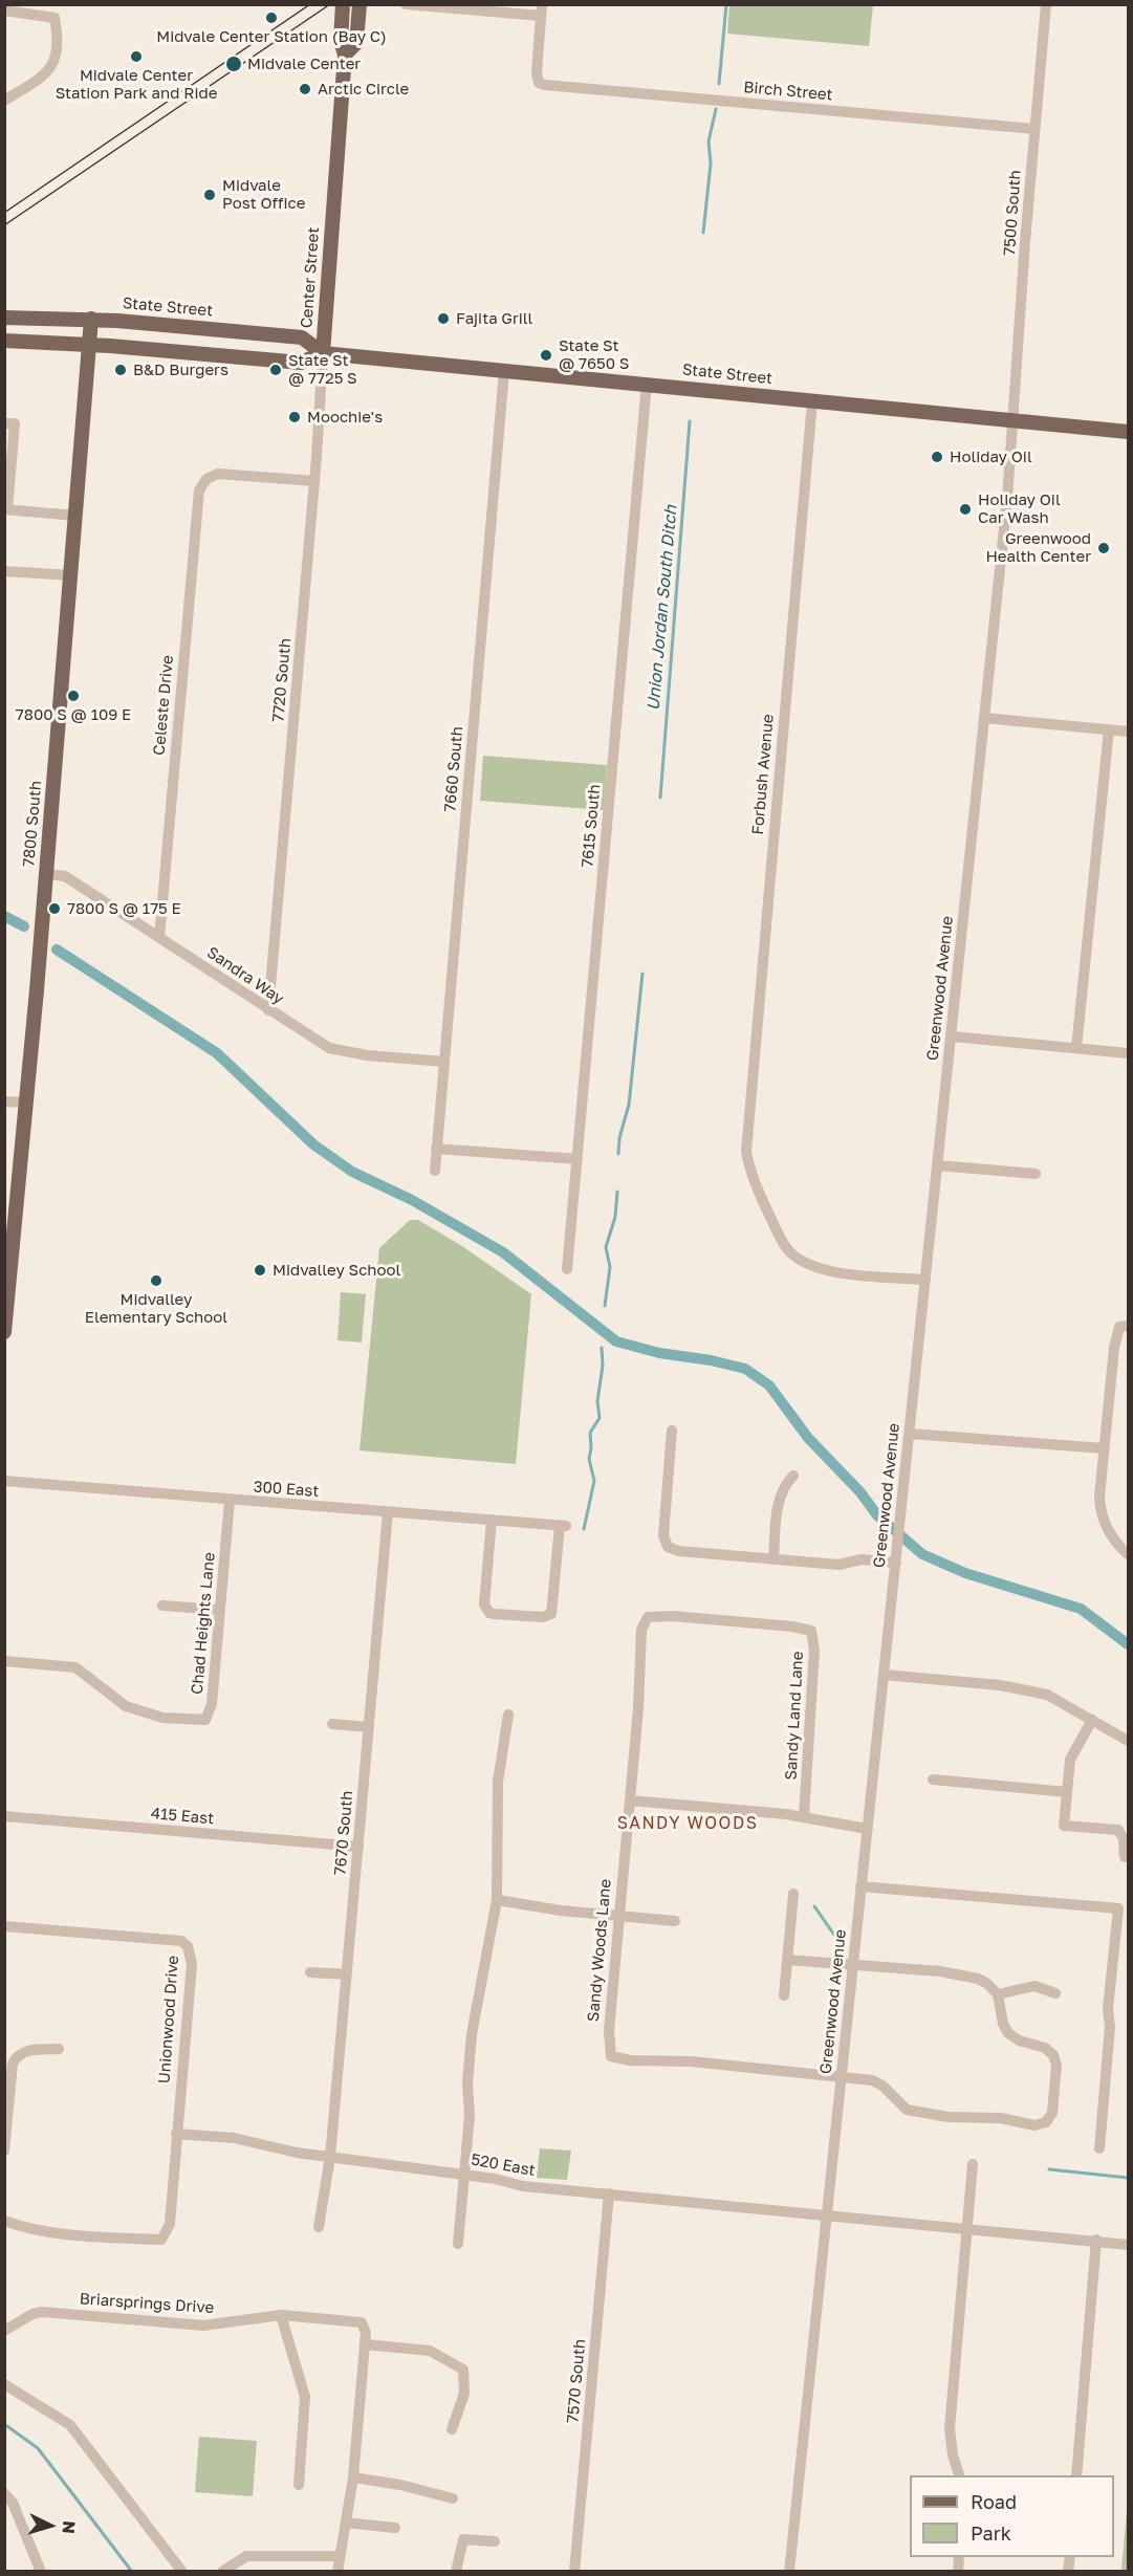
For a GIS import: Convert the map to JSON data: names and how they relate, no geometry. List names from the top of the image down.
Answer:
{
  "streets": {
    "main road": ["Center Street", "State Street", "7800 South"],
    "street": [
      "Birch Street",
      "7500 South",
      "7720 South",
      "Celeste Drive",
      "7660 South",
      "Forbush Avenue",
      "7615 South",
      "Sandra Way",
      "Greenwood Avenue",
      "300 East",
      "Chad Heights Lane",
      "Sandy Land Lane",
      "415 East",
      "7670 South",
      "Sandy Woods Lane",
      "Unionwood Drive",
      "520 East",
      "Briarsprings Drive",
      "7570 South"
    ]
  },
  "crossings": [
    ["Birch Street", "7500 South"],
    ["7500 South", "State Street"],
    ["7500 South", "Greenwood Avenue"],
    ["Center Street", "State Street"],
    ["Center Street", "7720 South"],
    ["State Street", "7720 South"],
    ["State Street", "7660 South"],
    ["State Street", "Forbush Avenue"],
    ["State Street", "7800 South"],
    ["State Street", "7615 South"],
    ["State Street", "Greenwood Avenue"],
    ["7720 South", "Celeste Drive"],
    ["7720 South", "Sandra Way"],
    ["Celeste Drive", "Sandra Way"],
    ["7660 South", "Sandra Way"],
    ["Forbush Avenue", "Greenwood Avenue"],
    ["7800 South", "Sandra Way"],
    ["Greenwood Avenue", "Sandy Woods Lane"],
    ["Greenwood Avenue", "520 East"],
    ["300 East", "Chad Heights Lane"],
    ["300 East", "7670 South"],
    ["Sandy Land Lane", "Sandy Woods Lane"],
    ["415 East", "7670 South"],
    ["7670 South", "520 East"],
    ["Unionwood Drive", "520 East"],
    ["520 East", "7570 South"]
  ],
  "districts": ["SANDY WOODS"],
  "water": ["Union Jordan South Ditch"],
  "places": [
    "Midvale Center Station (Bay C)",
    "Midvale Center Station Park and Ride",
    "Midvale Center",
    "Arctic Circle",
    "Midvale Post Office",
    "Fajita Grill",
    "State St @ 7650 S",
    "B&D Burgers",
    "State St @ 7725 S",
    "Moochie's",
    "Holiday Oil",
    "Holiday Oil Car Wash",
    "Greenwood Health Center",
    "7800 S @ 109 E",
    "7800 S @ 175 E",
    "Midvalley School",
    "Midvalley Elementary School"
  ],
  "legend": ["Road", "Park"],
  "north": "right"
}
